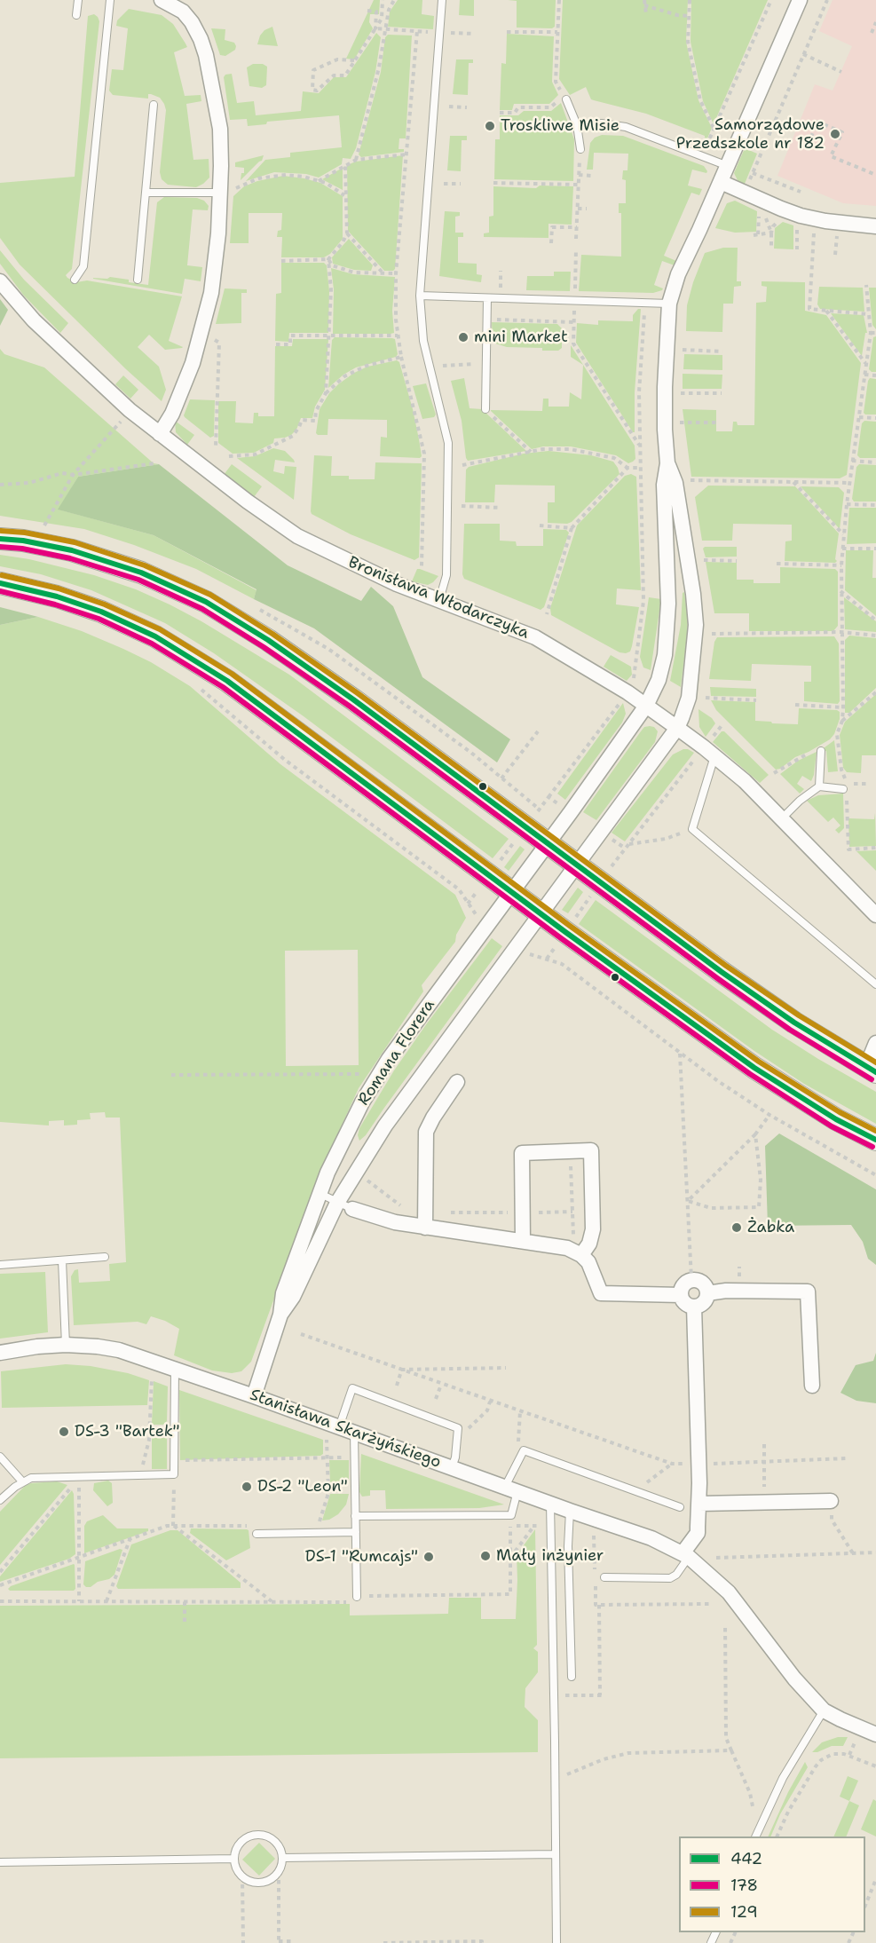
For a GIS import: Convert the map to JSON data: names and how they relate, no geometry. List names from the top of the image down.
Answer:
{
  "streets": {
    "street": ["Bronisława Włodarczyka", "Romana Florera", "Stanisława Skarżyńskiego"]
  },
  "crossings": [
    ["Bronisława Włodarczyka", "Romana Florera"],
    ["Romana Florera", "Stanisława Skarżyńskiego"]
  ],
  "places": [
    "Troskliwe Misie",
    "Samorządowe Przedszkole nr 182",
    "mini Market",
    "Żabka",
    "DS-3 \"Bartek\"",
    "DS-2 \"Leon\"",
    "Mały inżynier",
    "DS-1 \"Rumcajs\""
  ],
  "lines": ["transit line 129", "transit line 442", "transit line 178"],
  "legend": ["442", "178", "129"]
}
